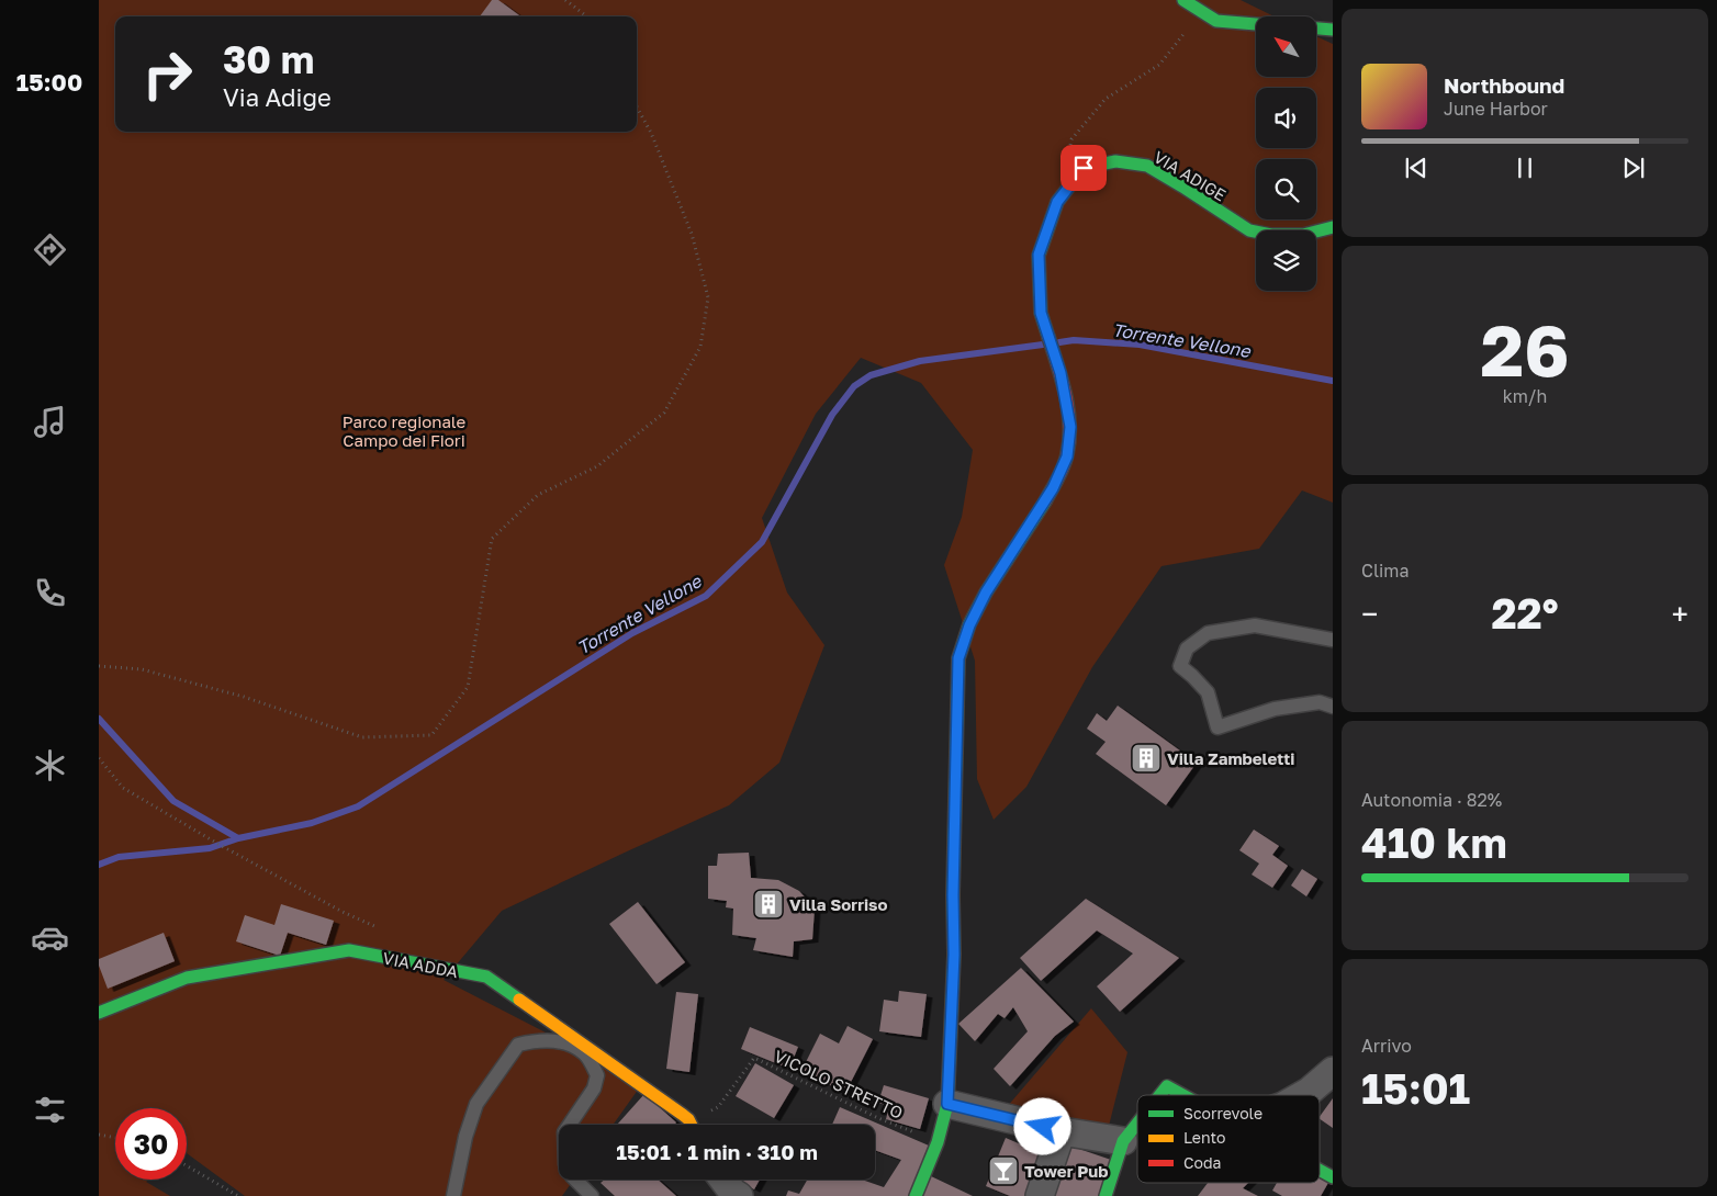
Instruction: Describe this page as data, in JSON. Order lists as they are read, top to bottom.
{
  "streets": {
    "street": ["VIA ADIGE", "VIA ADDA"],
    "path": ["VICOLO STRETTO"]
  },
  "crossings": [
    ["VIA ADIGE", "VICOLO STRETTO"],
    ["VIA ADDA", "VICOLO STRETTO"]
  ],
  "water": ["Torrente Vellone"],
  "parks": ["Parco regionale Campo dei Fiori"],
  "places": {
    "building": ["Villa Zambeletti", "Villa Sorriso"],
    "bar": ["Tower Pub"]
  },
  "legend": ["Scorrevole", "Lento", "Coda"],
  "north": "top left",
  "page": {
    "tabs": "15:00",
    "turn": ["30 m", "Via Adige"],
    "song": ["Northbound", "June Harbor"],
    "tile": [
      ["26", "km/h"],
      "Clima",
      ["Autonomia · 82%", "410 km"],
      ["Arrivo", "15:01"]
    ],
    "heat": ["−", "22°", "+"],
    "limit": "30",
    "trip": "15:01 · 1 min · 310 m"
  }
}
